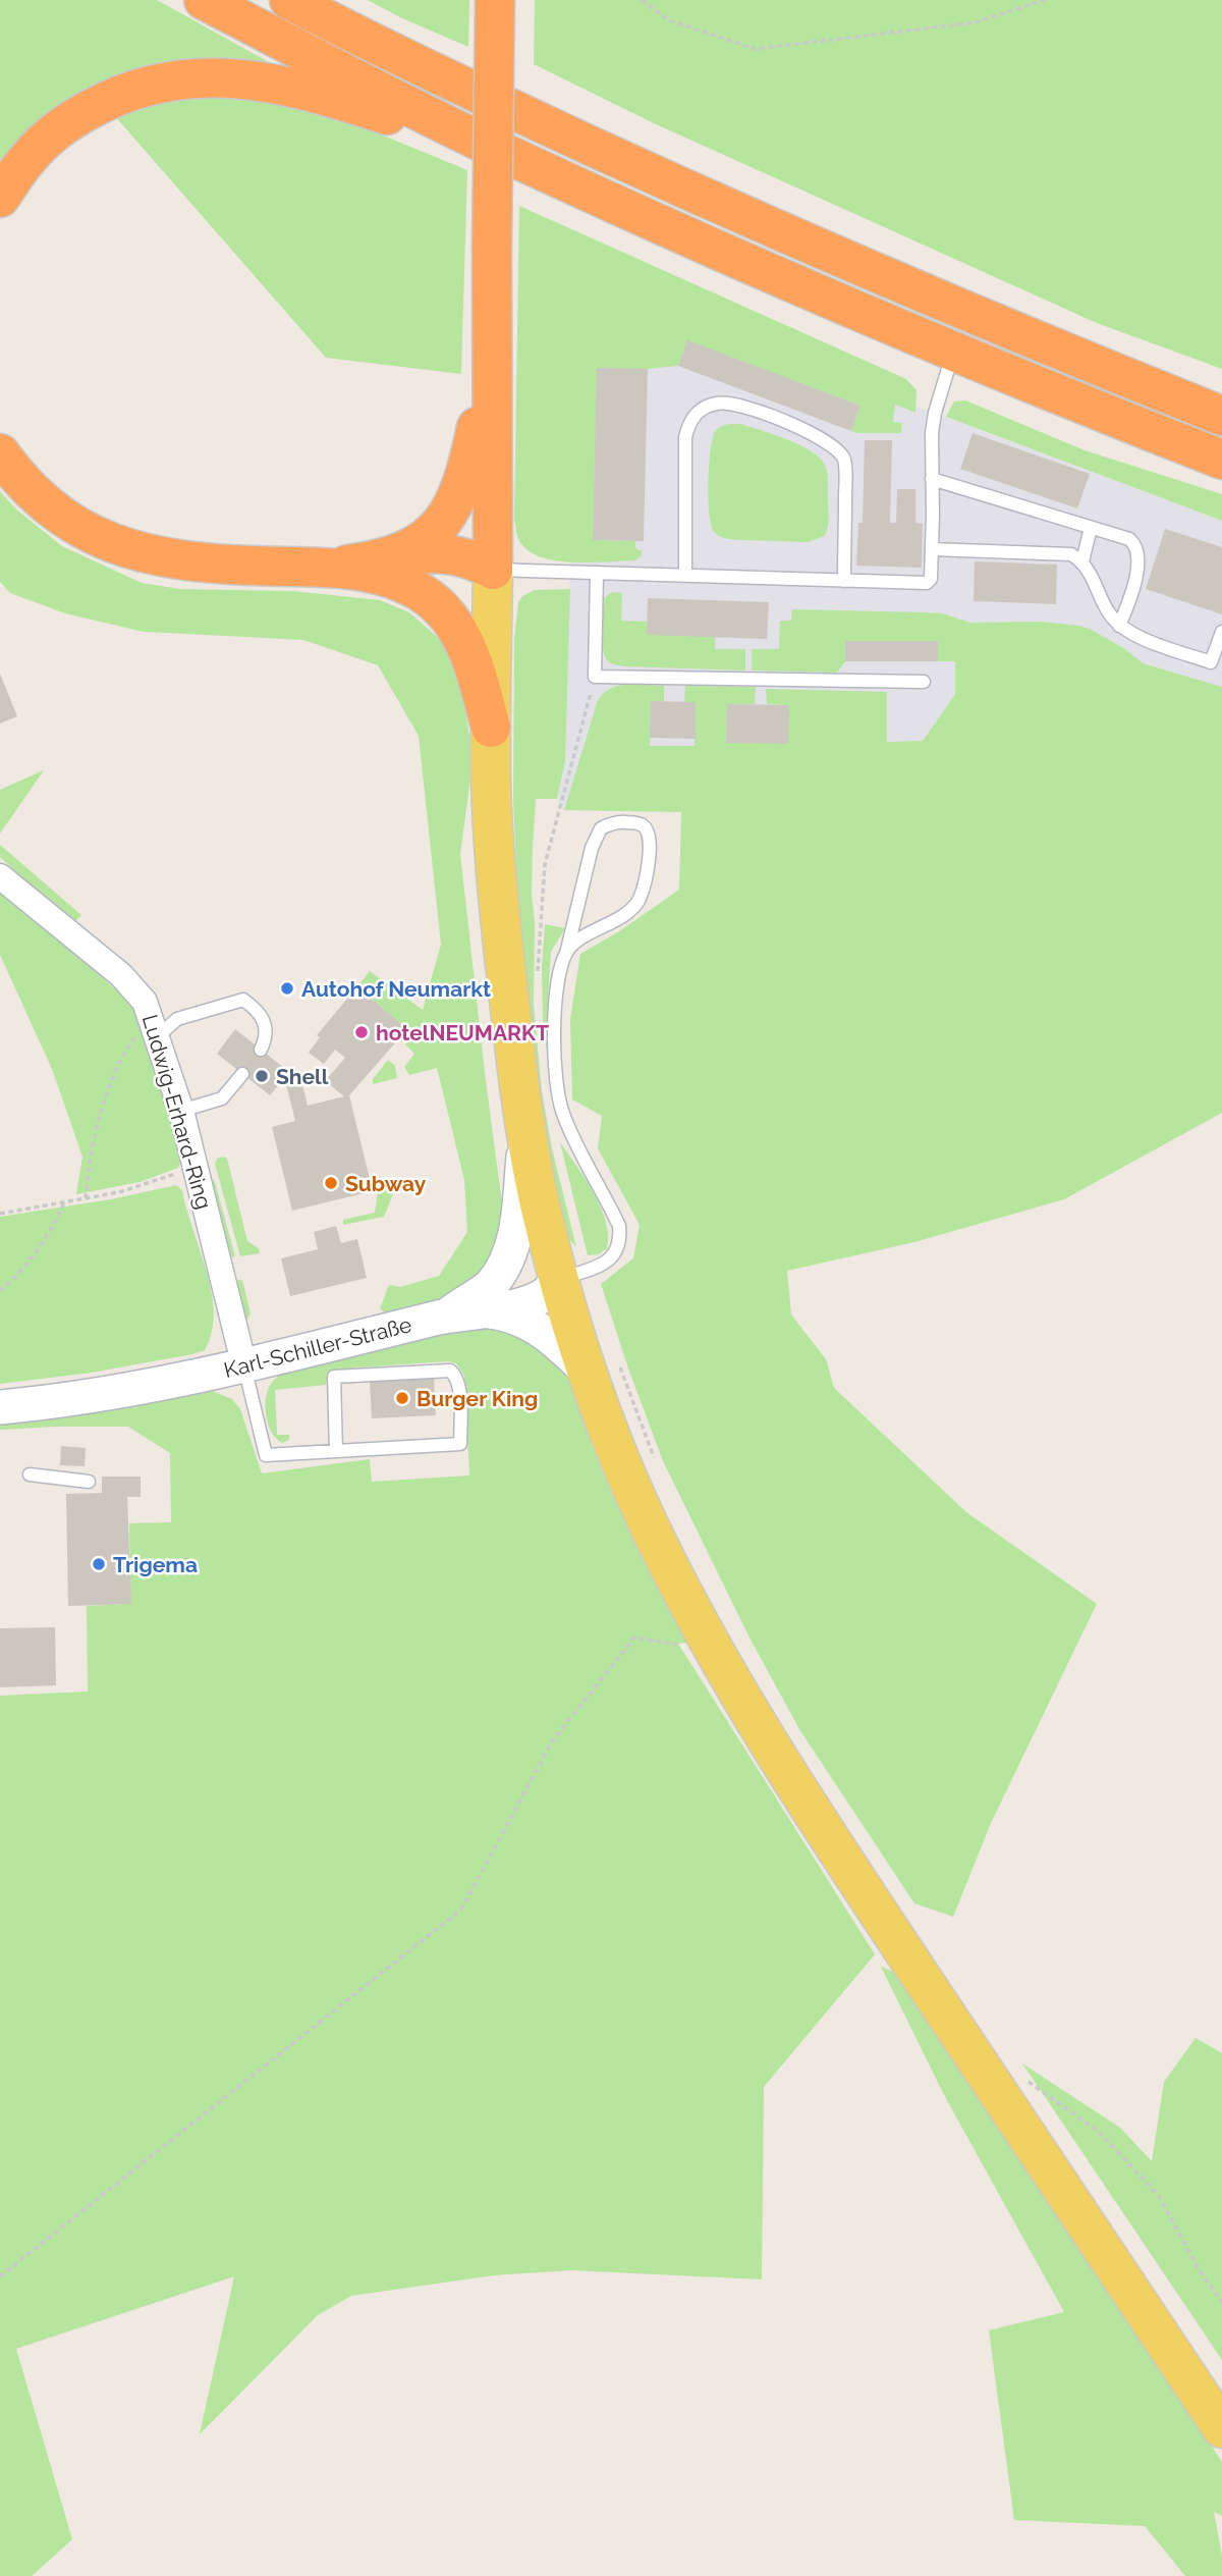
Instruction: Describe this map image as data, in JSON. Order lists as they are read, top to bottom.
{
  "streets": {
    "street": ["Ludwig-Erhard-Ring", "Karl-Schiller-Straße"]
  },
  "crossings": [
    ["Ludwig-Erhard-Ring", "Karl-Schiller-Straße"]
  ],
  "places": [
    "Autohof Neumarkt",
    "hotelNEUMARKT",
    "Shell",
    "Subway",
    "Burger King",
    "Trigema"
  ]
}
